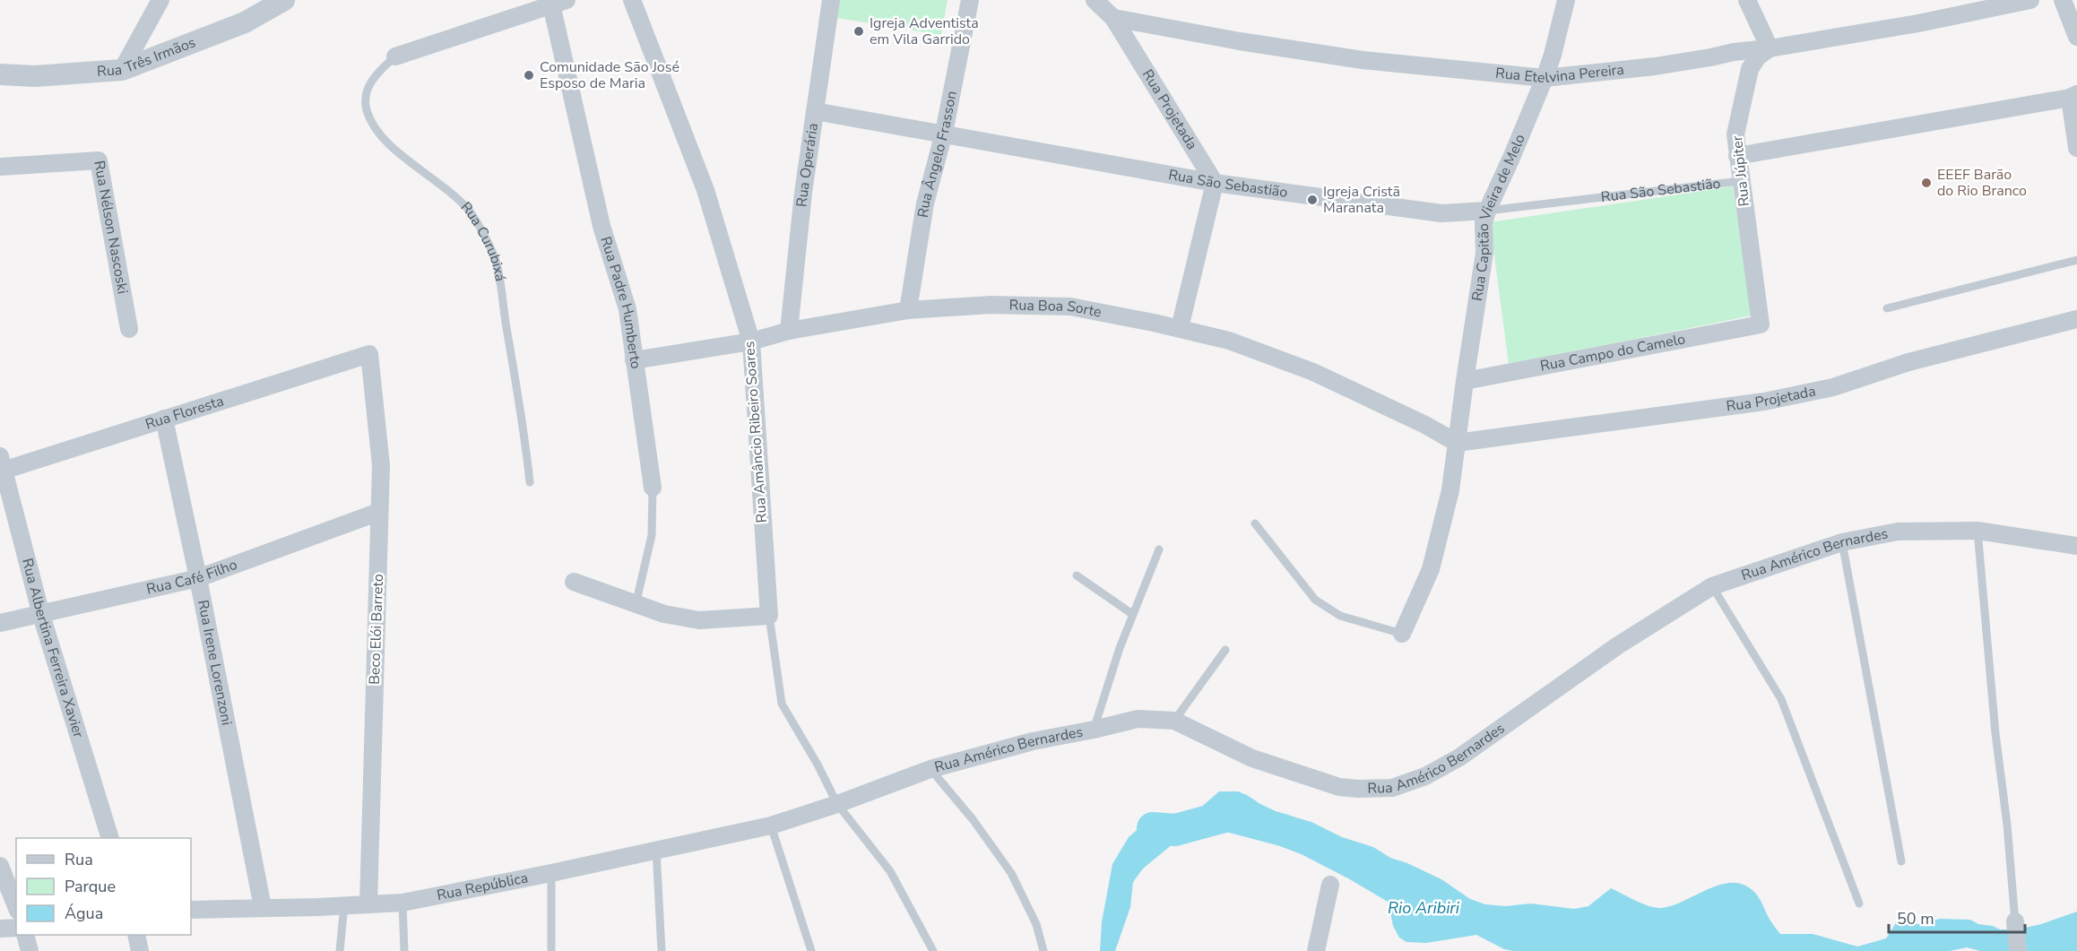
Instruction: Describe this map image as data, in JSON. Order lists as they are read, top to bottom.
{
  "streets": {
    "street": [
      "Rua Três Irmãos",
      "Rua Etelvina Pereira",
      "Rua Projetada",
      "Rua Ângelo Frasson",
      "Rua Operária",
      "Rua Júpiter",
      "Rua São Sebastião",
      "Rua Capitão Vieira de Melo",
      "Rua Nélson Nascoski",
      "Rua Padre Humberto",
      "Rua Boa Sorte",
      "Rua Campo do Camelo",
      "Rua Floresta",
      "Rua Amâncio Ribeiro Soares",
      "Rua Américo Bernardes",
      "Rua Café Filho",
      "Beco Elói Barreto",
      "Rua Albertina Ferreira Xavier",
      "Rua Irene Lorenzoni",
      "Rua República"
    ],
    "lane": ["Rua Curubixá"]
  },
  "crossings": [
    ["Rua Etelvina Pereira", "Rua Projetada"],
    ["Rua Etelvina Pereira", "Rua Júpiter"],
    ["Rua Etelvina Pereira", "Rua Capitão Vieira de Melo"],
    ["Rua Projetada", "Rua São Sebastião"],
    ["Rua Projetada", "Rua Capitão Vieira de Melo"],
    ["Rua Projetada", "Rua Boa Sorte"],
    ["Rua Ângelo Frasson", "Rua São Sebastião"],
    ["Rua Ângelo Frasson", "Rua Boa Sorte"],
    ["Rua Operária", "Rua São Sebastião"],
    ["Rua Operária", "Rua Boa Sorte"],
    ["Rua Júpiter", "Rua São Sebastião"],
    ["Rua Júpiter", "Rua Campo do Camelo"],
    ["Rua São Sebastião", "Rua Capitão Vieira de Melo"],
    ["Rua Capitão Vieira de Melo", "Rua Boa Sorte"],
    ["Rua Capitão Vieira de Melo", "Rua Campo do Camelo"],
    ["Rua Padre Humberto", "Rua Boa Sorte"],
    ["Rua Boa Sorte", "Rua Amâncio Ribeiro Soares"],
    ["Rua Floresta", "Beco Elói Barreto"],
    ["Rua Floresta", "Rua Albertina Ferreira Xavier"],
    ["Rua Floresta", "Rua Irene Lorenzoni"],
    ["Rua Amâncio Ribeiro Soares", "Rua Américo Bernardes"],
    ["Rua Américo Bernardes", "Rua República"],
    ["Rua Café Filho", "Beco Elói Barreto"],
    ["Rua Café Filho", "Rua Albertina Ferreira Xavier"],
    ["Rua Café Filho", "Rua Irene Lorenzoni"],
    ["Beco Elói Barreto", "Rua República"],
    ["Rua Irene Lorenzoni", "Rua República"]
  ],
  "water": ["Rio Aribiri"],
  "places": [
    "Igreja Adventista em Vila Garrido",
    "Comunidade São José Esposo de Maria",
    "EEEF Barão do Rio Branco",
    "Igreja Cristã Maranata"
  ],
  "legend": ["Rua", "Parque", "Água"],
  "scale_bar": "50 m"
}
